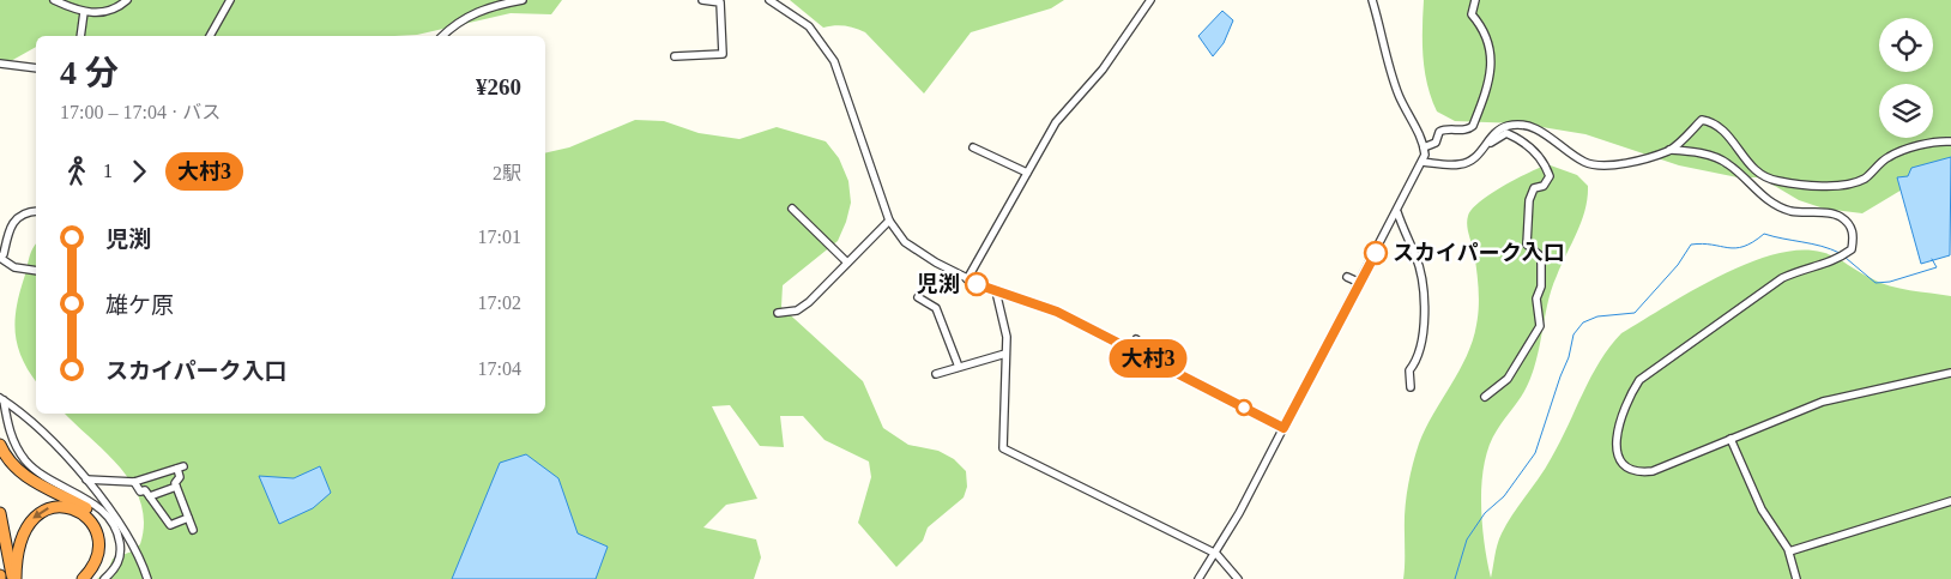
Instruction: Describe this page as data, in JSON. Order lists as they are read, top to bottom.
{
  "places": ["スカイパーク入口", "児渕"],
  "lines": ["bus line 大村3"],
  "page": {
    "on_map": "大村3",
    "heading": ["4 分", "17:00 – 17:04 · バス", "¥260"],
    "legs": ["1", "大村3", "2駅"],
    "list": [
      {
        "name": "児渕",
        "value": "17:01"
      },
      {
        "name": "雄ケ原",
        "value": "17:02"
      },
      {
        "name": "スカイパーク入口",
        "value": "17:04"
      }
    ]
  }
}
